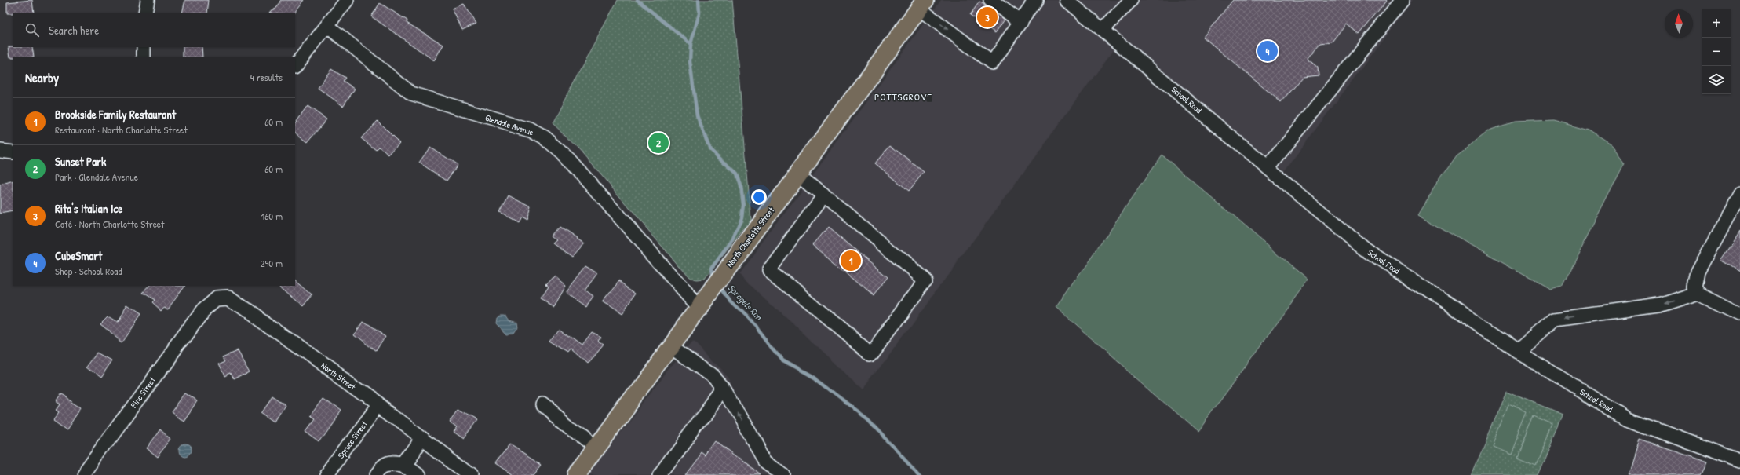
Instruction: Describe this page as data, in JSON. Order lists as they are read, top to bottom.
{
  "streets": {
    "main road": ["North Charlotte Street"],
    "street": [
      "School Road",
      "Glendale Avenue",
      "North Street",
      "Pine Street",
      "Spruce Street"
    ]
  },
  "crossings": [
    ["Glendale Avenue", "North Charlotte Street"],
    ["North Street", "Pine Street"],
    ["North Street", "Spruce Street"]
  ],
  "districts": ["POTTSGROVE"],
  "water": ["Sprogels Run"],
  "north": "top",
  "page": {
    "pins": [
      "3",
      "4",
      "2",
      "1"
    ],
    "map_buttons": ["+", "−"],
    "search": "Search here",
    "heading": ["Nearby", "4 results"],
    "list": [
      {
        "mark": "1",
        "name": "Brookside Family Restaurant",
        "note": "Restaurant · North Charlotte Street",
        "value": "60 m"
      },
      {
        "mark": "2",
        "name": "Sunset Park",
        "note": "Park · Glendale Avenue",
        "value": "60 m"
      },
      {
        "mark": "3",
        "name": "Rita's Italian Ice",
        "note": "Café · North Charlotte Street",
        "value": "160 m"
      },
      {
        "mark": "4",
        "name": "CubeSmart",
        "note": "Shop · School Road",
        "value": "290 m"
      }
    ]
  }
}
